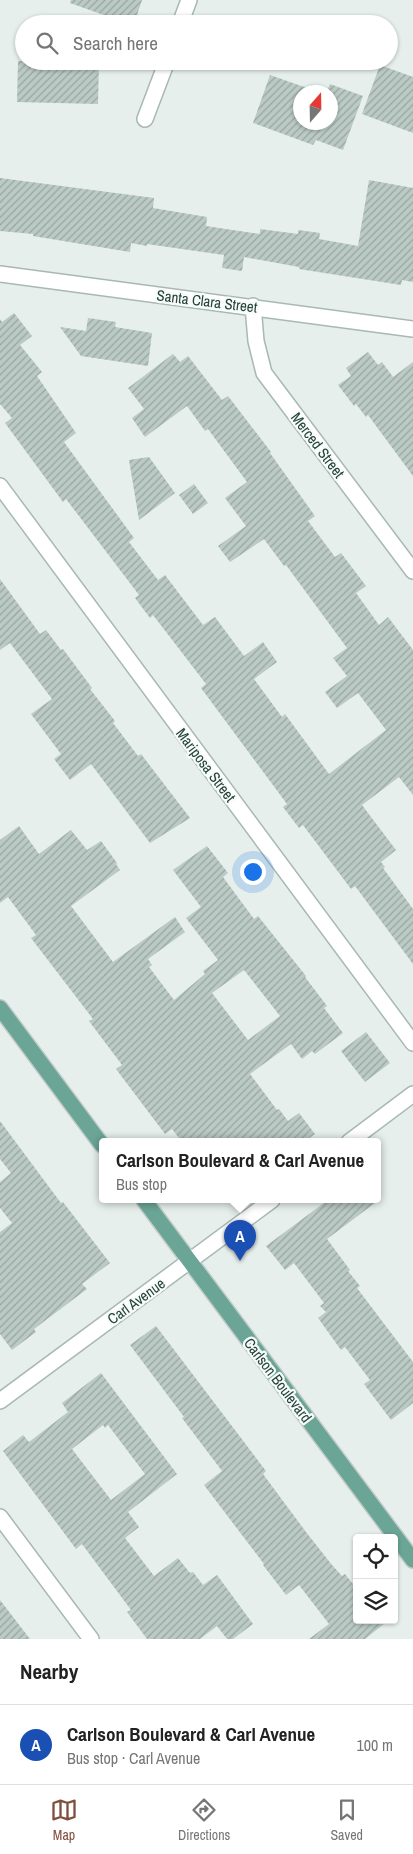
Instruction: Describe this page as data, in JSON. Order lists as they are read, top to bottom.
{
  "streets": {
    "main road": ["Carlson Boulevard"],
    "street": [
      "Santa Clara Street",
      "Merced Street",
      "Mariposa Street",
      "Carl Avenue"
    ]
  },
  "crossings": [
    ["Santa Clara Street", "Merced Street"],
    ["Carl Avenue", "Carlson Boulevard"]
  ],
  "north": "top",
  "page": {
    "search": "Search here",
    "popup": ["Carlson Boulevard & Carl Avenue", "Bus stop"],
    "pins": "A",
    "heading": "Nearby",
    "list": [
      {
        "mark": "A",
        "name": "Carlson Boulevard & Carl Avenue",
        "note": "Bus stop · Carl Avenue",
        "value": "100 m"
      }
    ],
    "nav": ["Map", "Directions", "Saved"]
  }
}
